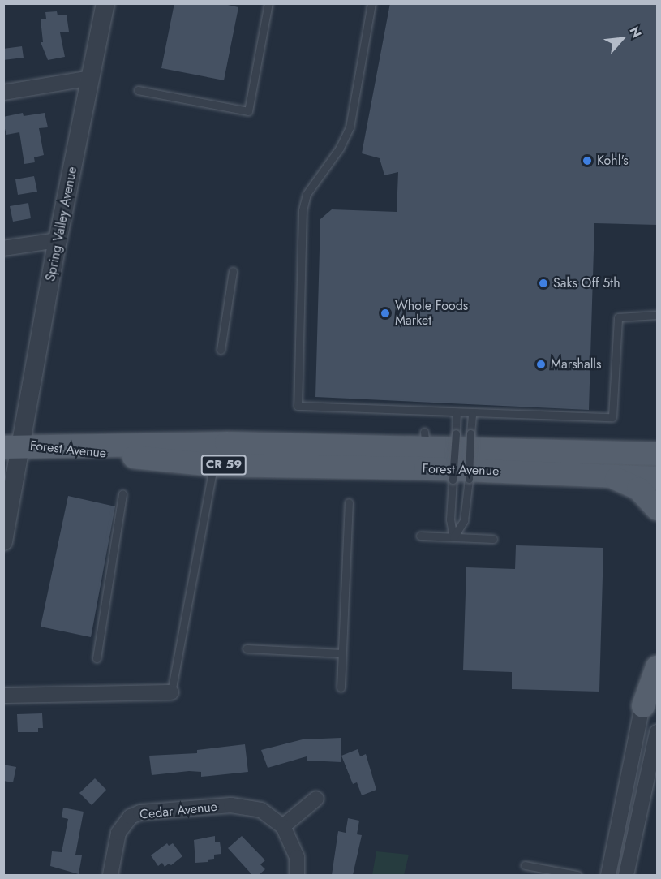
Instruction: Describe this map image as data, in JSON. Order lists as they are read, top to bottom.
{
  "streets": {
    "main road": ["Forest Avenue", "CR 59"],
    "street": ["Spring Valley Avenue", "Cedar Avenue"]
  },
  "crossings": [
    ["Spring Valley Avenue", "Forest Avenue"]
  ],
  "places": [
    "Kohl's",
    "Saks Off 5th",
    "Whole Foods Market",
    "Marshalls"
  ],
  "north": "top right"
}
